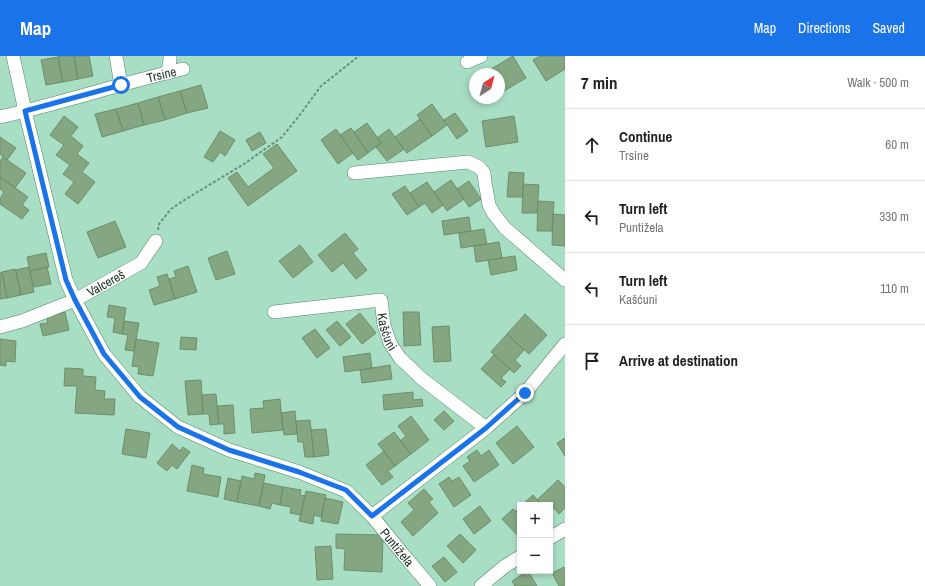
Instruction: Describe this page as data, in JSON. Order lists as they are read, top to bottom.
{
  "streets": {
    "street": [
      "Trsine",
      "Valcereš",
      "Kašćuni",
      "Puntižela"
    ]
  },
  "crossings": [
    ["Trsine", "Puntižela"],
    ["Valcereš", "Puntižela"]
  ],
  "north": "top right",
  "page": {
    "header": "Map",
    "nav": ["Map", "Directions", "Saved"],
    "heading": ["7 min", "Walk · 500 m"],
    "list": [
      ["Continue", "Trsine", "60 m"],
      ["Turn left", "Puntižela", "330 m"],
      ["Turn left", "Kašćuni", "110 m"],
      "Arrive at destination"
    ],
    "map_buttons": ["+", "−"]
  }
}
